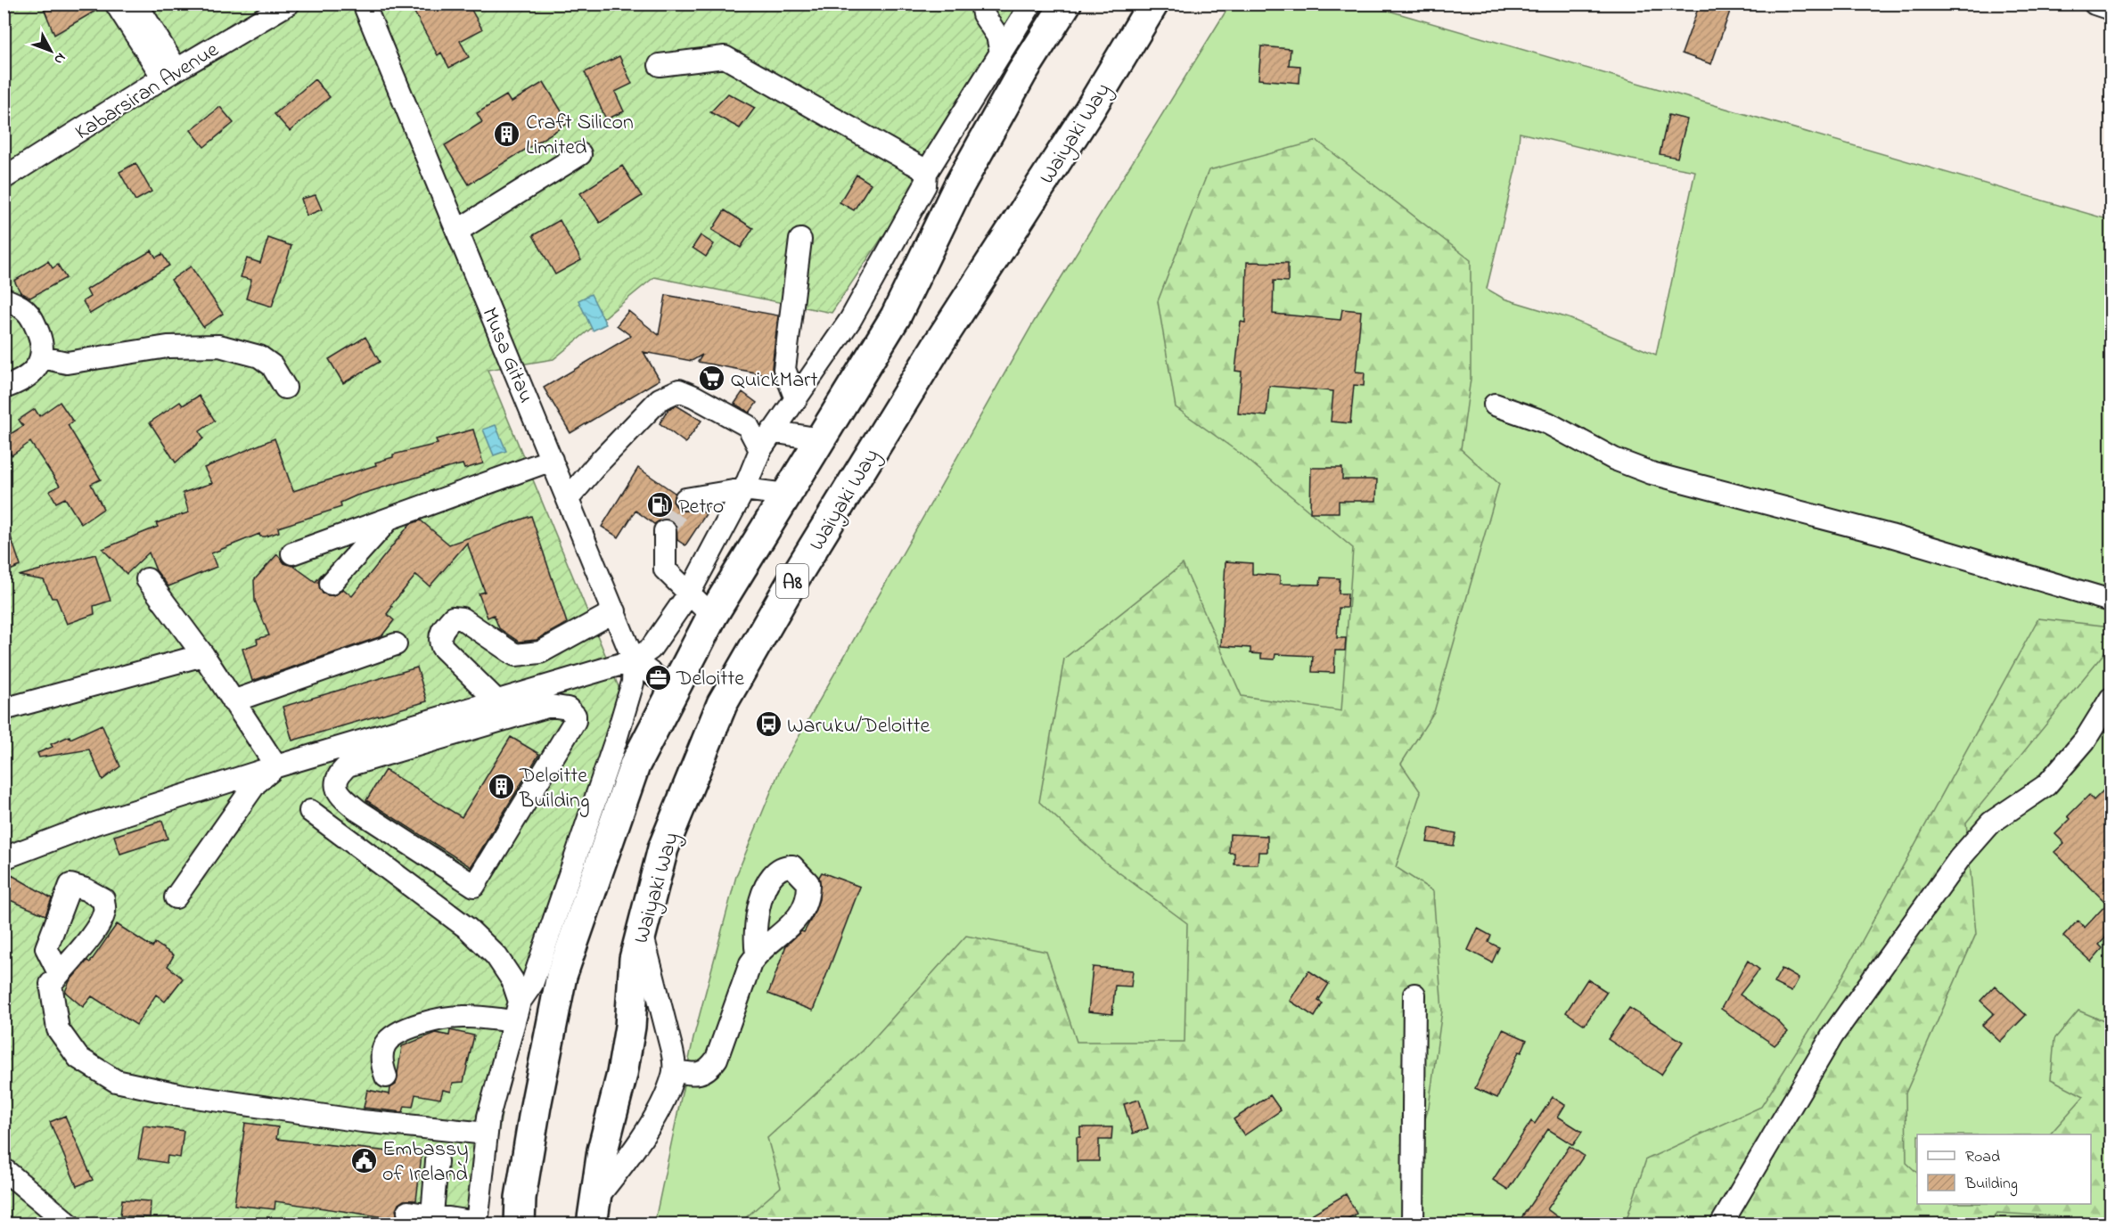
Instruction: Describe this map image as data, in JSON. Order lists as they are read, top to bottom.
{
  "streets": {
    "highway": ["Waiyaki Way", "A8"],
    "street": ["Kabarsiran Avenue", "Musa Gitau"]
  },
  "places": {
    "building": ["Craft Silicon Limited", "Deloitte Building"],
    "supermarket": ["QuickMart"],
    "fuel station": ["Petro"],
    "office": ["Deloitte"],
    "bus stop": ["Waruku/Deloitte"],
    "public building": ["Embassy of Ireland"]
  },
  "legend": ["Road", "Building"],
  "north": "bottom right"
}
